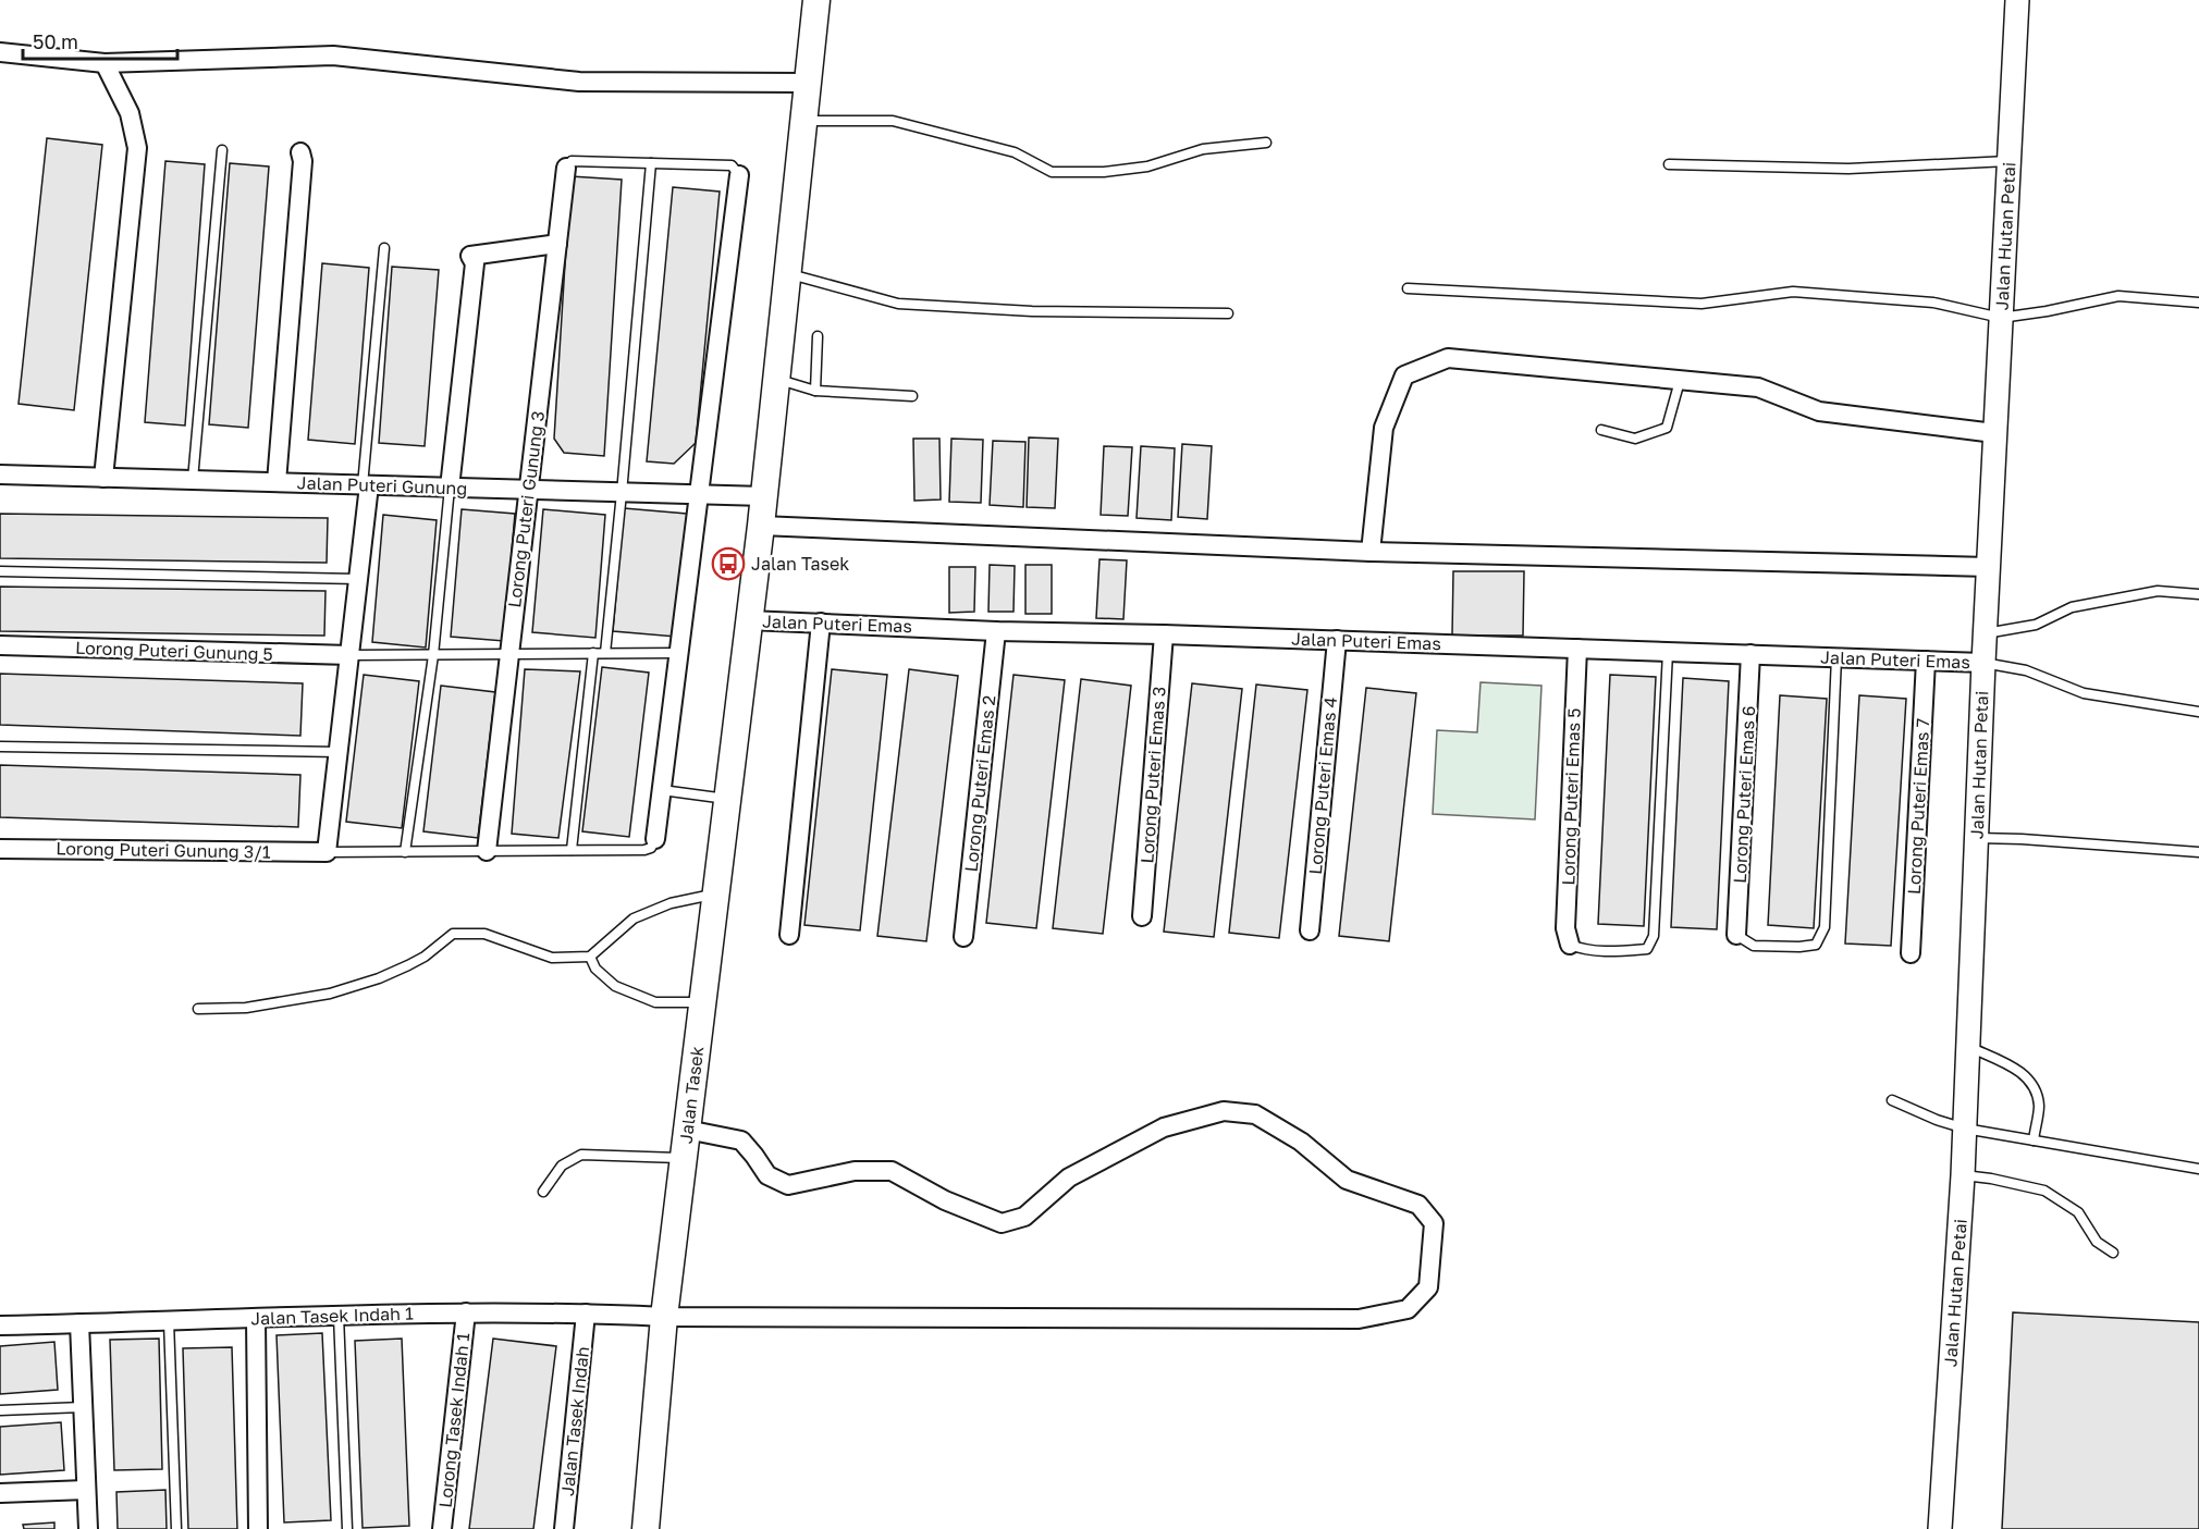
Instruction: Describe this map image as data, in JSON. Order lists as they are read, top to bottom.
{
  "streets": {
    "main road": ["Jalan Tasek"],
    "street": [
      "Jalan Hutan Petai",
      "Jalan Puteri Gunung",
      "Lorong Puteri Gunung 3",
      "Jalan Puteri Emas",
      "Lorong Puteri Gunung 5",
      "Lorong Puteri Emas 3",
      "Lorong Puteri Emas 2",
      "Lorong Puteri Emas 4",
      "Lorong Puteri Emas 6",
      "Lorong Puteri Emas 5",
      "Lorong Puteri Emas 7",
      "Lorong Puteri Gunung 3/1",
      "Jalan Tasek Indah 1",
      "Lorong Tasek Indah 1",
      "Jalan Tasek Indah"
    ]
  },
  "crossings": [
    ["Jalan Hutan Petai", "Jalan Puteri Emas"],
    ["Jalan Puteri Gunung", "Lorong Puteri Gunung 3"],
    ["Jalan Puteri Gunung", "Jalan Tasek"],
    ["Jalan Puteri Emas", "Lorong Puteri Emas 3"],
    ["Jalan Puteri Emas", "Lorong Puteri Emas 2"],
    ["Jalan Puteri Emas", "Lorong Puteri Emas 4"],
    ["Jalan Puteri Emas", "Lorong Puteri Emas 6"],
    ["Jalan Puteri Emas", "Lorong Puteri Emas 5"],
    ["Jalan Puteri Emas", "Lorong Puteri Emas 7"],
    ["Jalan Puteri Emas", "Jalan Tasek"],
    ["Jalan Tasek", "Jalan Tasek Indah 1"],
    ["Jalan Tasek Indah 1", "Lorong Tasek Indah 1"],
    ["Jalan Tasek Indah 1", "Jalan Tasek Indah"]
  ],
  "places": {
    "bus stop": ["Jalan Tasek"]
  },
  "scale_bar": "50 m"
}
